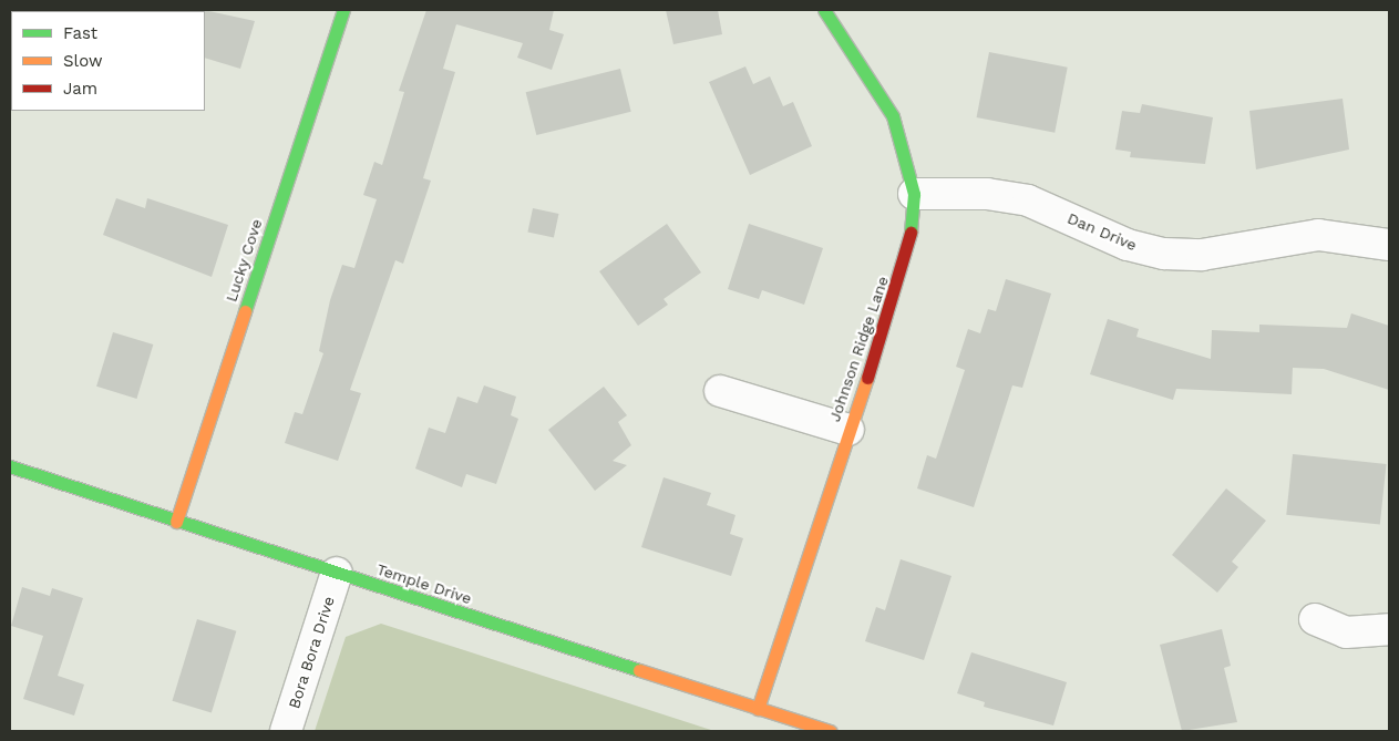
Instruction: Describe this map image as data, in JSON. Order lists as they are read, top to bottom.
{
  "streets": {
    "street": [
      "Dan Drive",
      "Lucky Cove",
      "Johnson Ridge Lane",
      "Temple Drive",
      "Bora Bora Drive"
    ]
  },
  "crossings": [
    ["Dan Drive", "Johnson Ridge Lane"],
    ["Lucky Cove", "Temple Drive"],
    ["Johnson Ridge Lane", "Temple Drive"],
    ["Temple Drive", "Bora Bora Drive"]
  ],
  "legend": ["Fast", "Slow", "Jam"]
}
